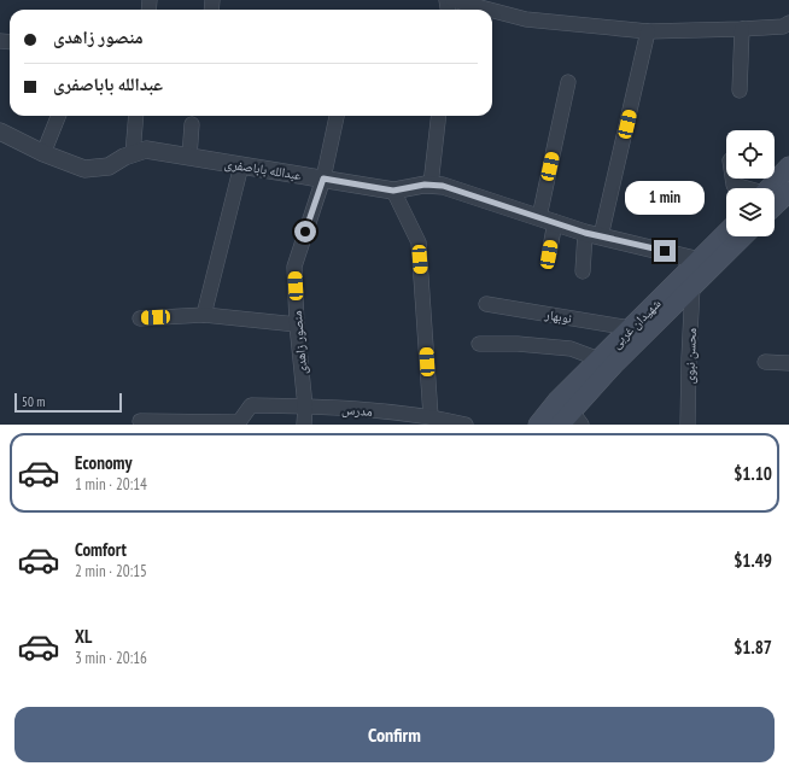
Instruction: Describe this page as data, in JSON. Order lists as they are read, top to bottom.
{
  "streets": {
    "main road": ["شهیدان غربی"],
    "street": [
      "عبدالله باباصفری",
      "نوبهار",
      "منصور زاهدی",
      "محسن نبوی",
      "مدرس"
    ]
  },
  "crossings": [
    ["عبدالله باباصفری", "شهیدان غربی"],
    ["عبدالله باباصفری", "منصور زاهدی"],
    ["نوبهار", "شهیدان غربی"],
    ["شهیدان غربی", "محسن نبوی"],
    ["منصور زاهدی", "مدرس"]
  ],
  "scale_bar": "50 m",
  "page": {
    "banner": ["منصور زاهدی", "عبدالله باباصفری"],
    "bubble": "1 min",
    "scale": "50 m",
    "list": [
      {
        "name": "Economy",
        "note": "1 min · 20:14",
        "value": "$1.10"
      },
      {
        "name": "Comfort",
        "note": "2 min · 20:15",
        "value": "$1.49"
      },
      {
        "name": "XL",
        "note": "3 min · 20:16",
        "value": "$1.87"
      }
    ],
    "buttons": "Confirm"
  }
}
